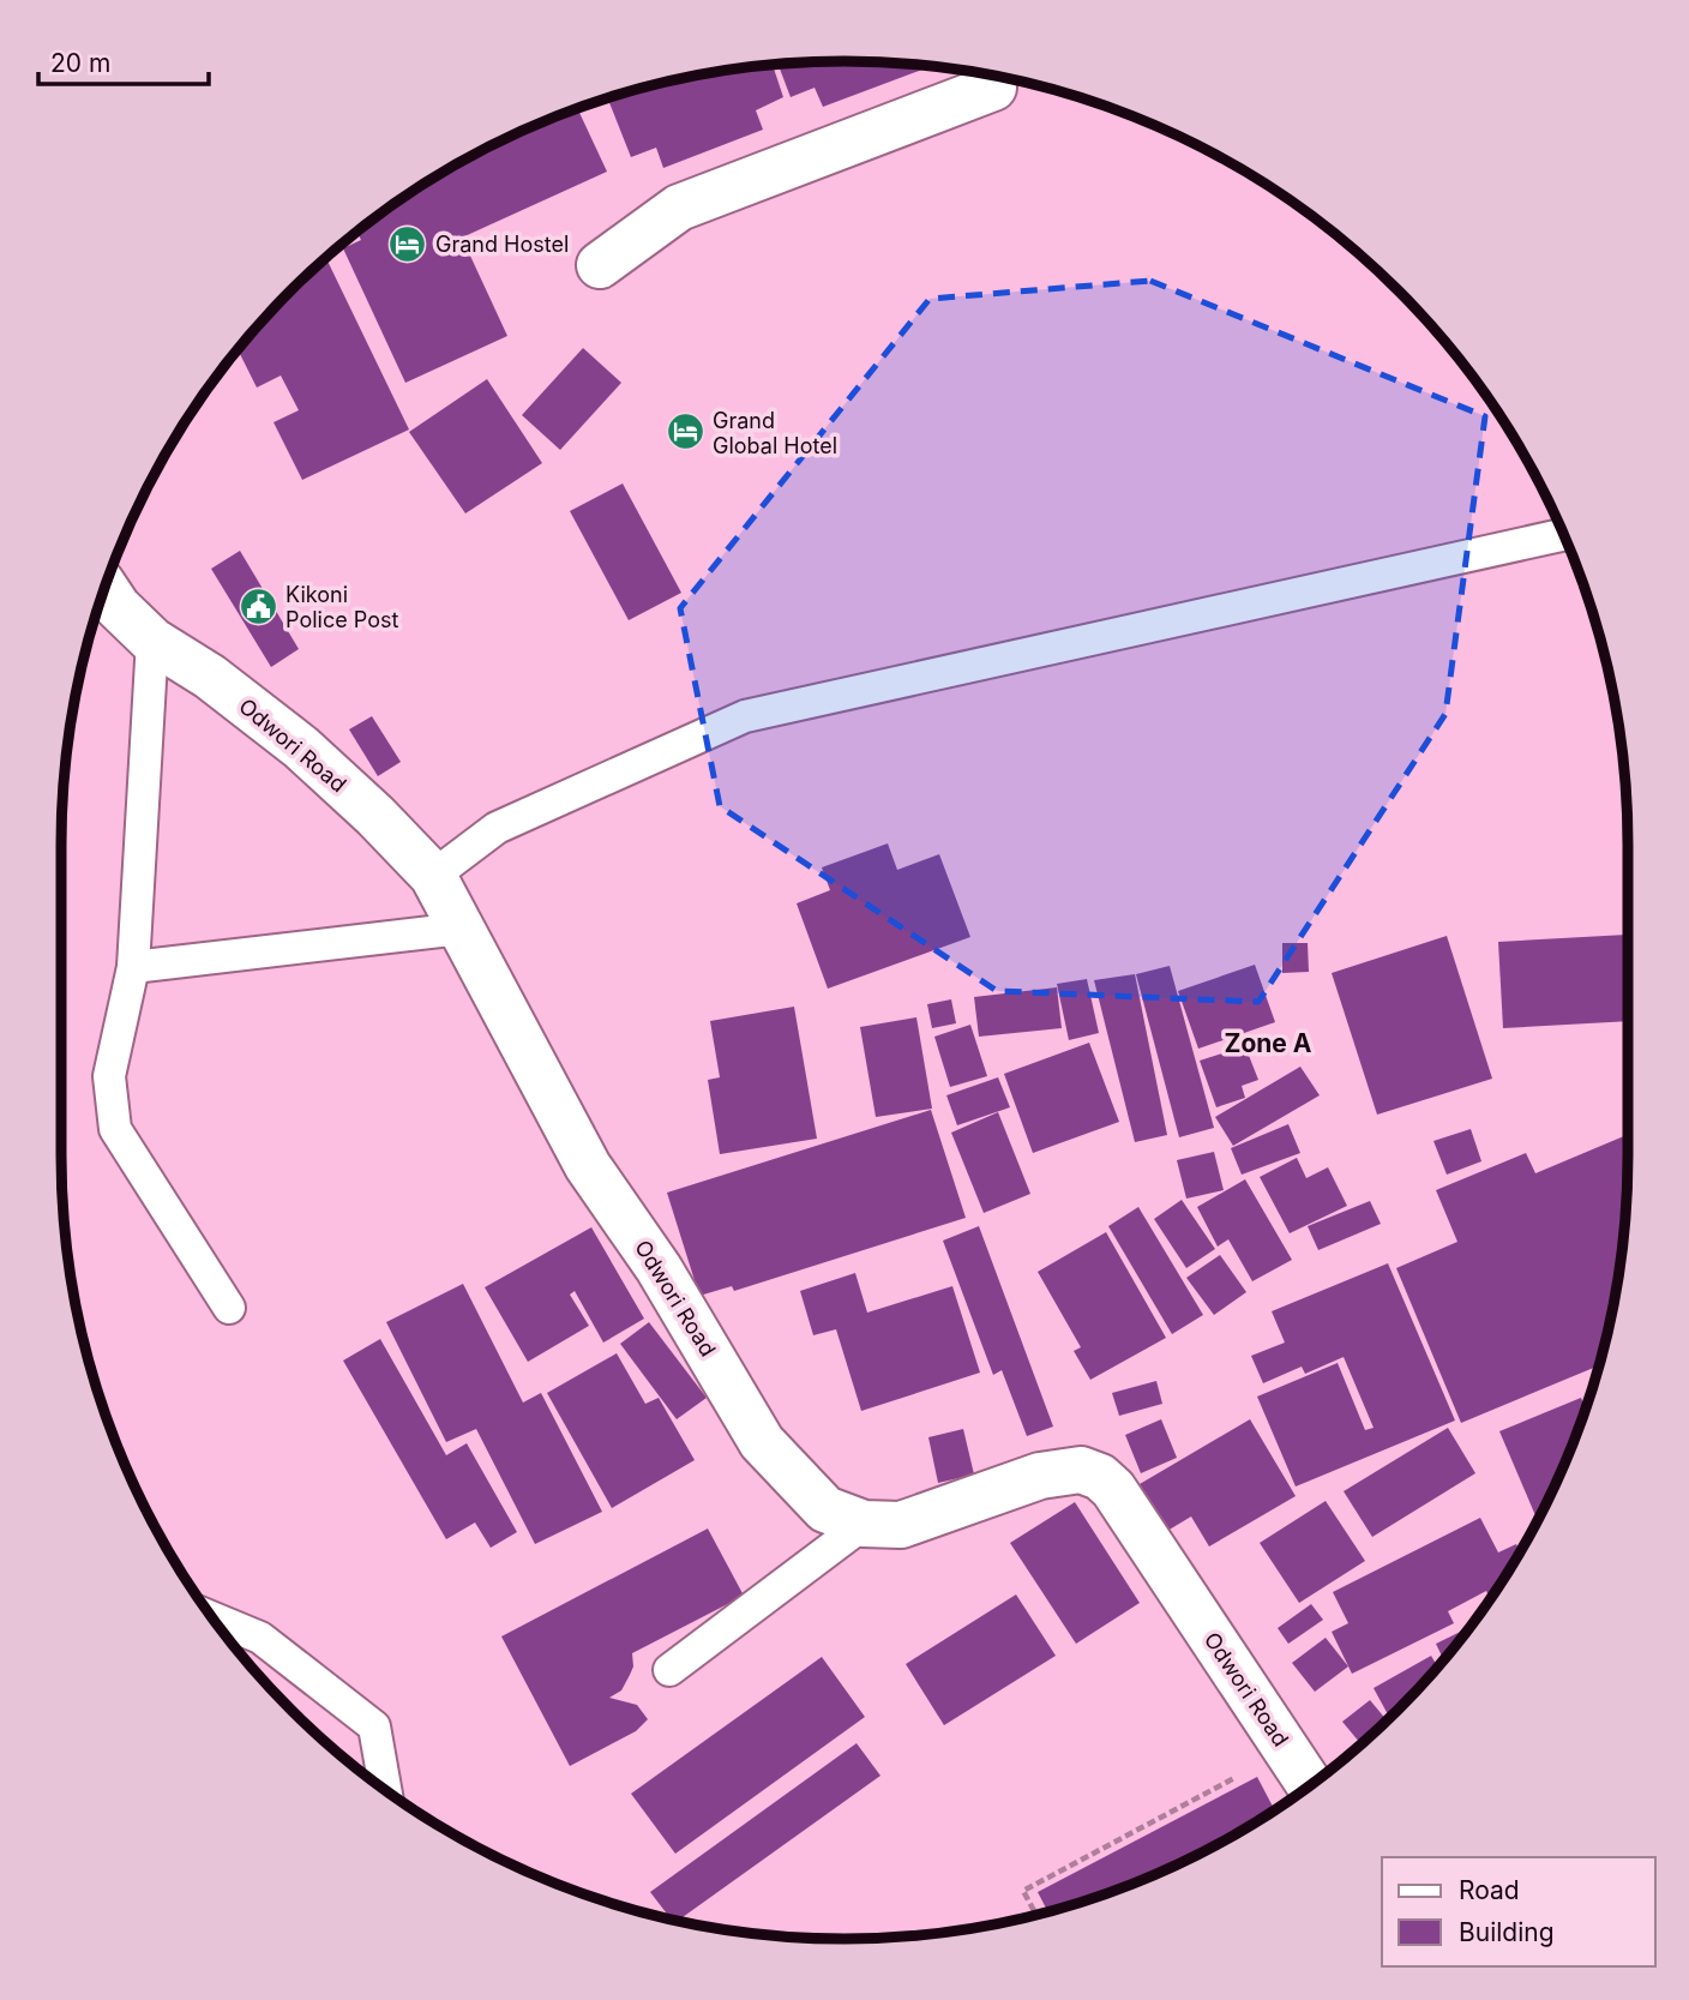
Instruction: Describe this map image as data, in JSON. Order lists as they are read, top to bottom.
{
  "streets": {
    "street": ["Odwori Road"]
  },
  "districts": ["Zone A"],
  "places": {
    "hotel": ["Grand Hostel", "Grand Global Hotel"],
    "public building": ["Kikoni Police Post"]
  },
  "legend": ["Road", "Building"],
  "scale_bar": "20 m"
}
